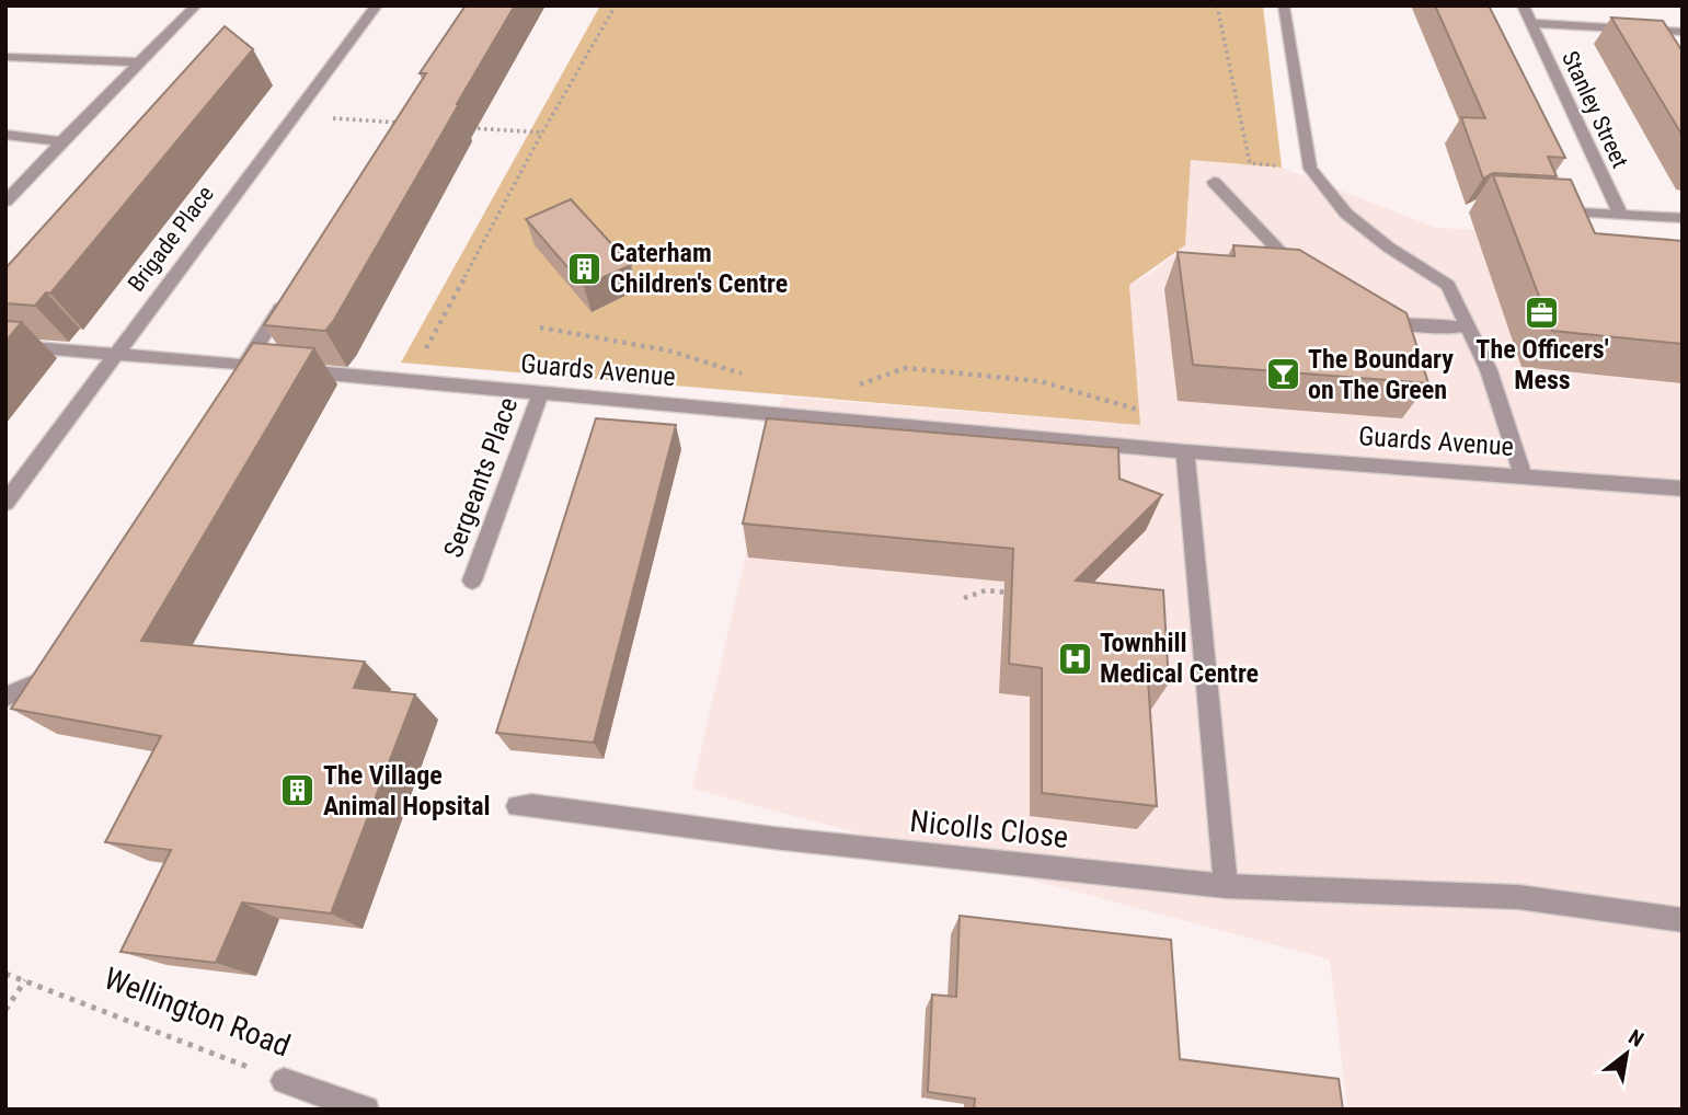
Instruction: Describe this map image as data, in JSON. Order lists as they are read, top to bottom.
{
  "streets": {
    "street": [
      "Stanley Street",
      "Brigade Place",
      "Guards Avenue",
      "Sergeants Place",
      "Nicolls Close",
      "Wellington Road"
    ]
  },
  "crossings": [
    ["Brigade Place", "Guards Avenue"],
    ["Guards Avenue", "Sergeants Place"]
  ],
  "places": {
    "building": ["Caterham Children's Centre", "The Village Animal Hopsital"],
    "office": ["The Officers' Mess"],
    "bar": ["The Boundary on The Green"],
    "hospital": ["Townhill Medical Centre"]
  },
  "north": "top right"
}
